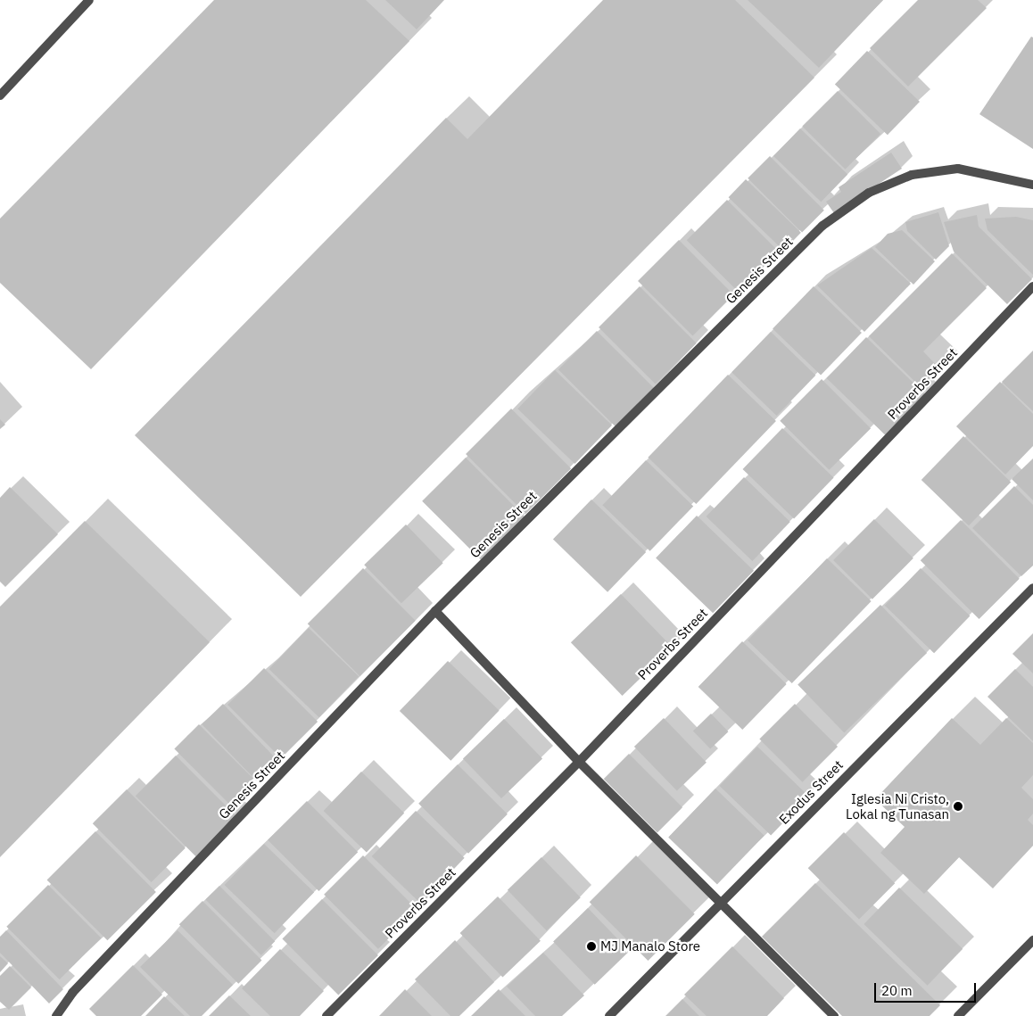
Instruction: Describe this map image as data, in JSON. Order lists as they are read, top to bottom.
{
  "streets": {
    "street": ["Genesis Street", "Proverbs Street", "Exodus Street"]
  },
  "places": ["Iglesia Ni Cristo, Lokal ng Tunasan", "MJ Manalo Store"],
  "scale_bar": "20 m"
}
